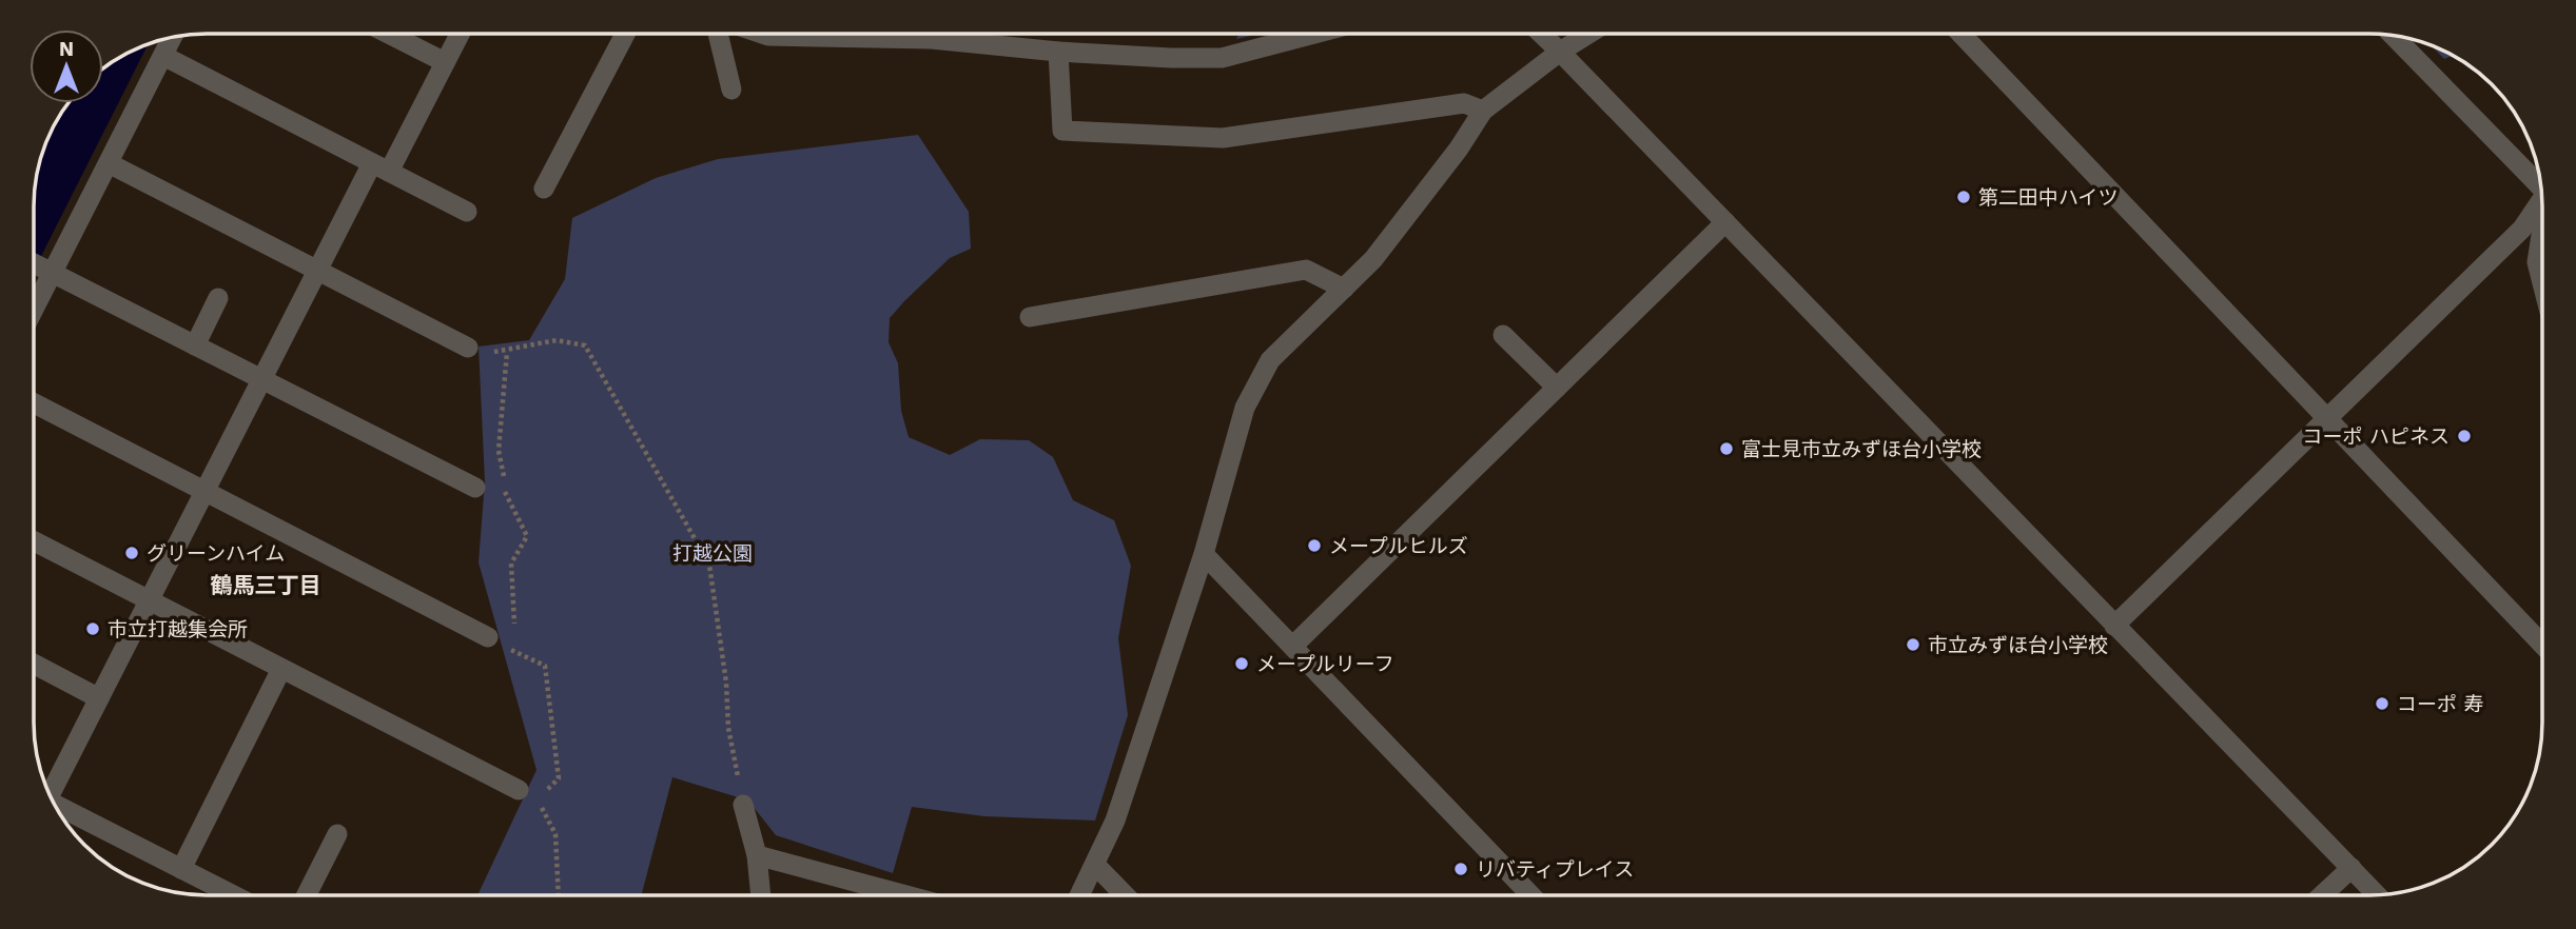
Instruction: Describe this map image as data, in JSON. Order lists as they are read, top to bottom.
{
  "districts": ["鶴馬三丁目"],
  "parks": ["打越公園"],
  "places": [
    "第二田中ハイツ",
    "コーポ ハピネス",
    "富士見市立みずほ台小学校",
    "メープルヒルズ",
    "グリーンハイム",
    "市立打越集会所",
    "市立みずほ台小学校",
    "メープルリーフ",
    "コーポ 寿",
    "リバティプレイス"
  ],
  "north": "top"
}
